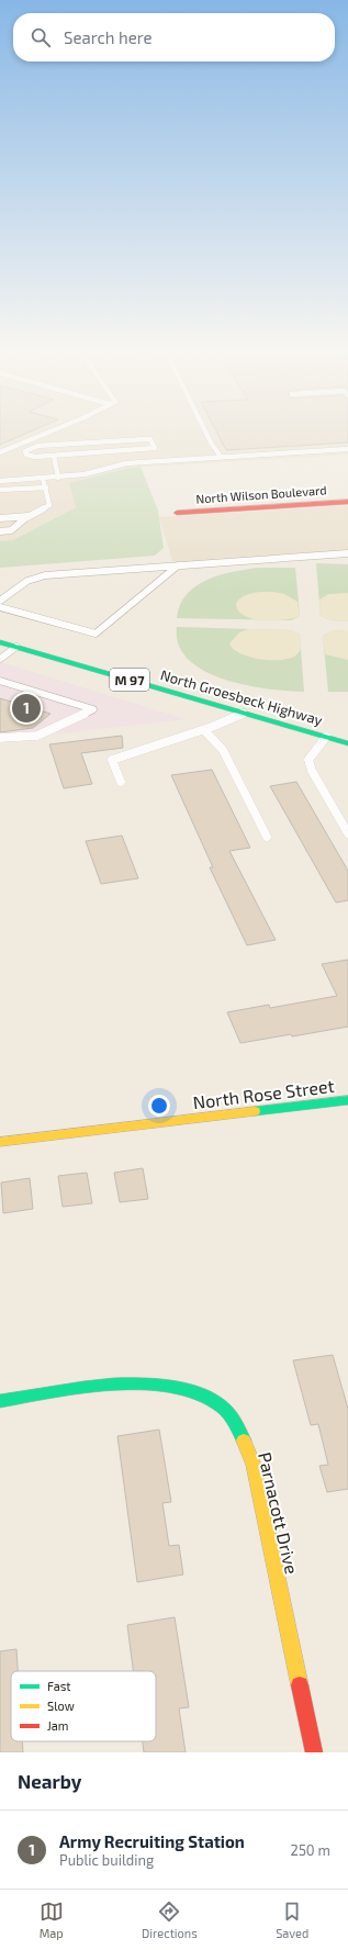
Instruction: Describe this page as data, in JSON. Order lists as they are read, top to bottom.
{
  "streets": {
    "street": [
      "North Wilson Boulevard",
      "M 97",
      "North Groesbeck Highway",
      "North Rose Street",
      "Parnacott Drive"
    ]
  },
  "legend": ["Fast", "Slow", "Jam"],
  "page": {
    "search": "Search here",
    "pins": "1",
    "heading": "Nearby",
    "list": [
      {
        "mark": "1",
        "name": "Army Recruiting Station",
        "note": "Public building",
        "value": "250 m"
      }
    ],
    "nav": ["Map", "Directions", "Saved"]
  }
}
